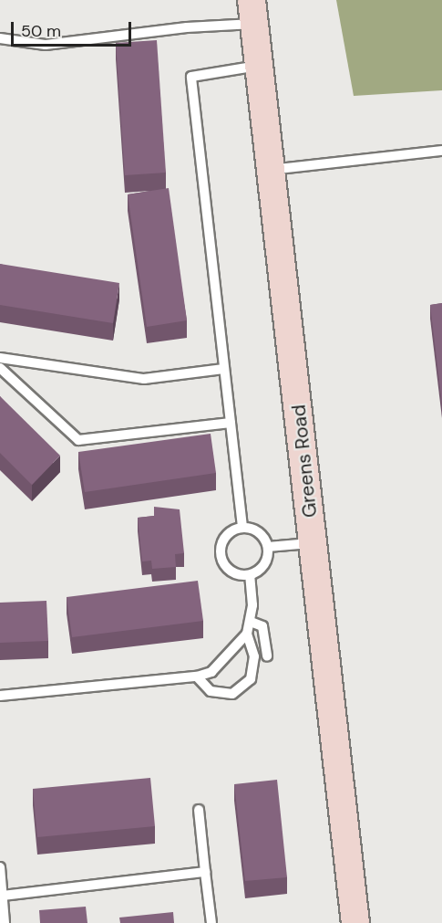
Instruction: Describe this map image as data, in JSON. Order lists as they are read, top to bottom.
{
  "streets": {
    "main road": ["Greens Road"]
  },
  "scale_bar": "50 m"
}
